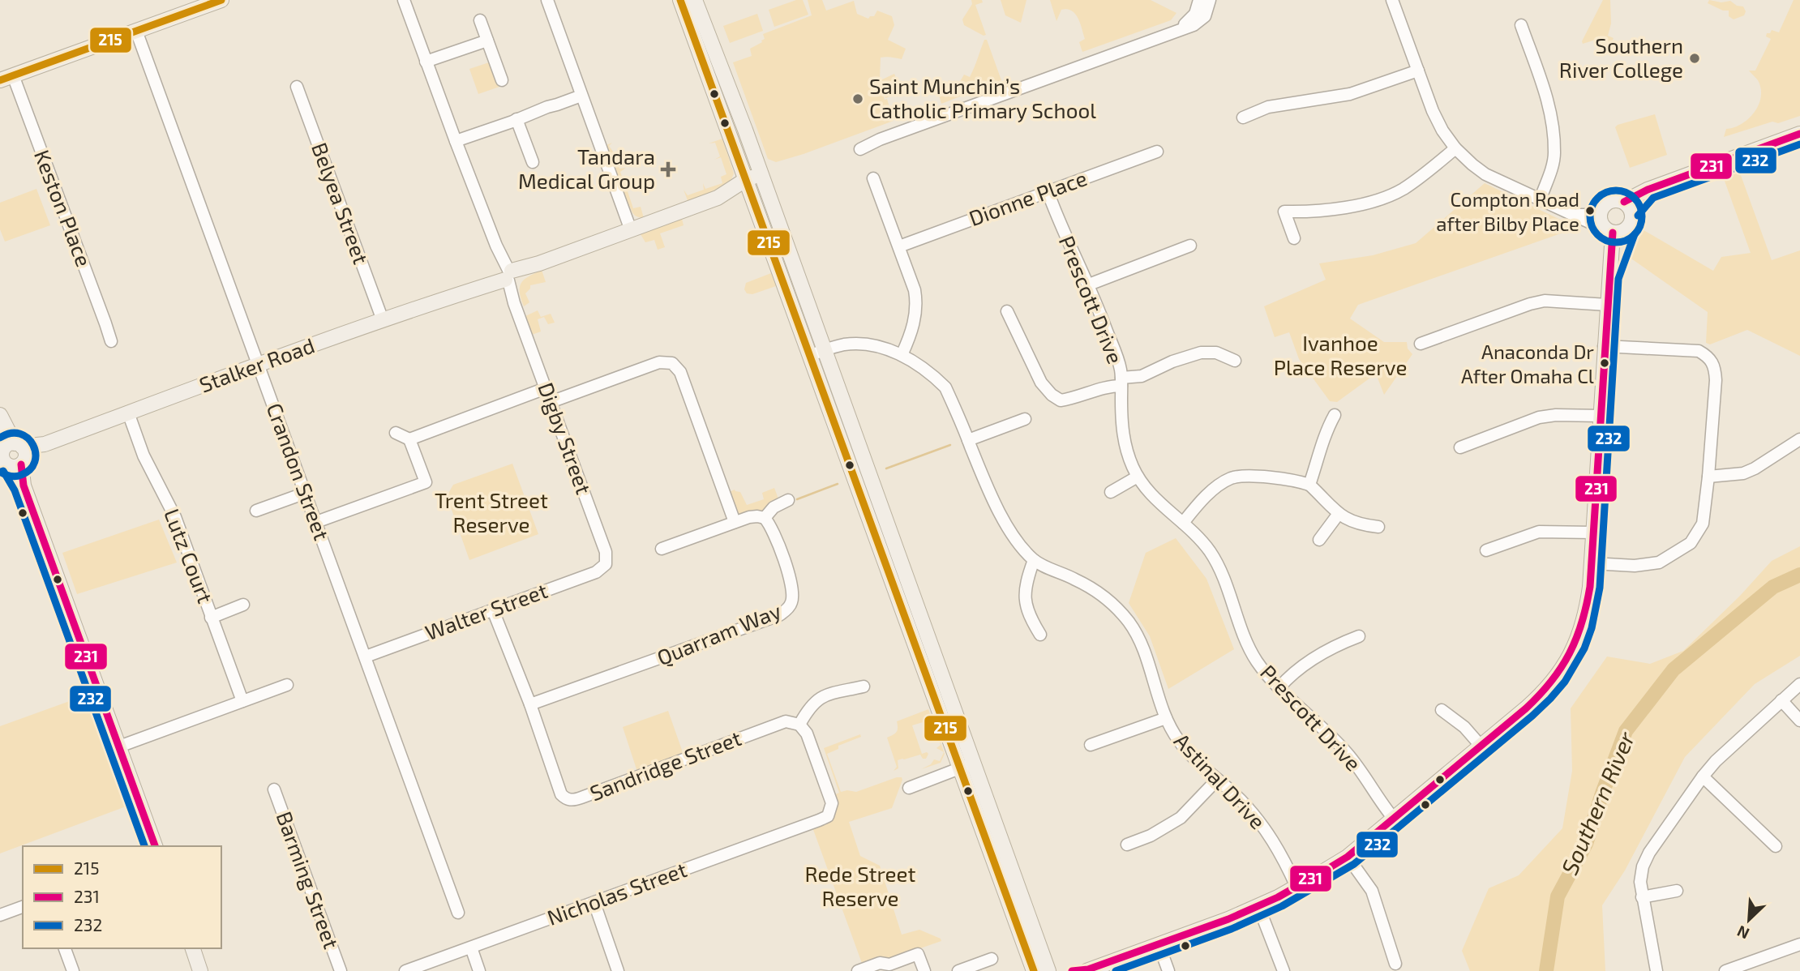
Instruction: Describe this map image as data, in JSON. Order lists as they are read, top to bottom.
{
  "streets": {
    "main road": ["Stalker Road"],
    "street": [
      "Dionne Place",
      "Belyea Street",
      "Keston Place",
      "Prescott Drive",
      "Digby Street",
      "Crandon Street",
      "Lutz Court",
      "Walter Street",
      "Quarram Way",
      "Sandridge Street",
      "Astinal Drive",
      "Barming Street",
      "Nicholas Street"
    ]
  },
  "crossings": [
    ["Dionne Place", "Prescott Drive"],
    ["Belyea Street", "Stalker Road"],
    ["Stalker Road", "Digby Street"],
    ["Stalker Road", "Crandon Street"],
    ["Stalker Road", "Lutz Court"],
    ["Digby Street", "Walter Street"],
    ["Crandon Street", "Walter Street"],
    ["Walter Street", "Sandridge Street"],
    ["Quarram Way", "Sandridge Street"],
    ["Sandridge Street", "Nicholas Street"]
  ],
  "water": ["Southern River"],
  "parks": ["Ivanhoe Place Reserve", "Trent Street Reserve", "Rede Street Reserve"],
  "places": {
    "other": [
      "Southern River College",
      "Saint Munchin’s Catholic Primary School",
      "Compton Road after Bilby Place",
      "Anaconda Dr After Omaha Cl"
    ],
    "health": ["Tandara Medical Group"]
  },
  "lines": ["transit line 215", "transit line 231", "transit line 232"],
  "legend": ["215", "231", "232"],
  "north": "bottom left"
}
